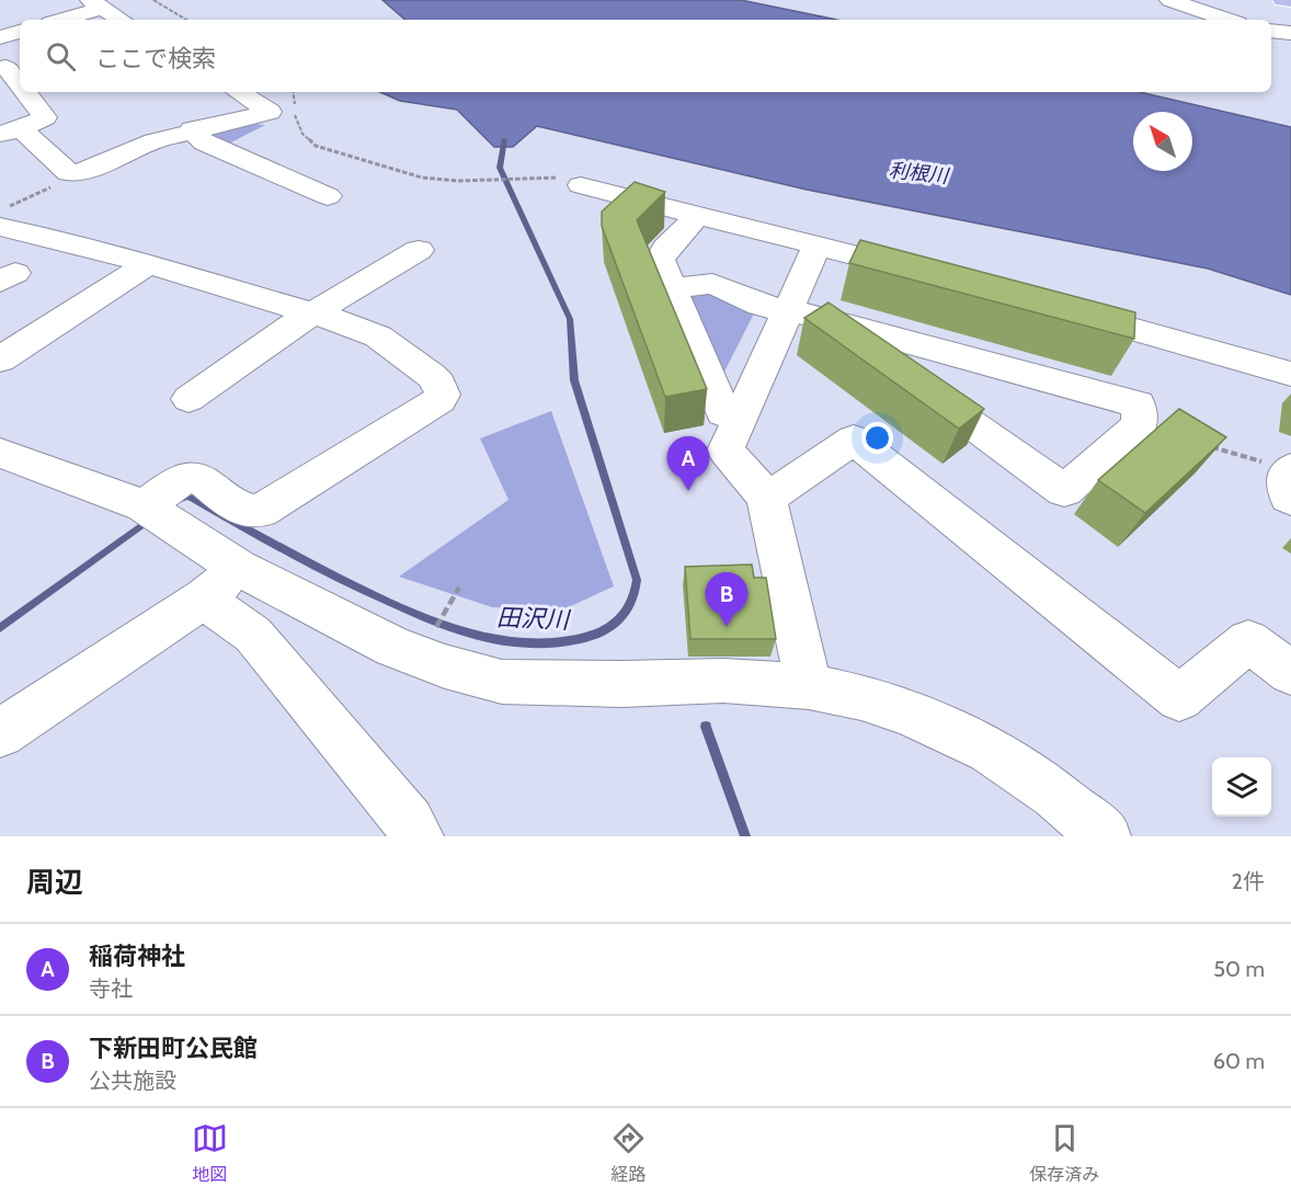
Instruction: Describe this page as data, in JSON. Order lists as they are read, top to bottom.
{
  "water": ["利根川", "田沢川"],
  "north": "top left",
  "page": {
    "search": "ここで検索",
    "pins": ["A", "B"],
    "heading": ["周辺", "2件"],
    "list": [
      {
        "mark": "A",
        "name": "稲荷神社",
        "note": "寺社",
        "value": "50 m"
      },
      {
        "mark": "B",
        "name": "下新田町公民館",
        "note": "公共施設",
        "value": "60 m"
      }
    ],
    "nav": ["地図", "経路", "保存済み"]
  }
}
